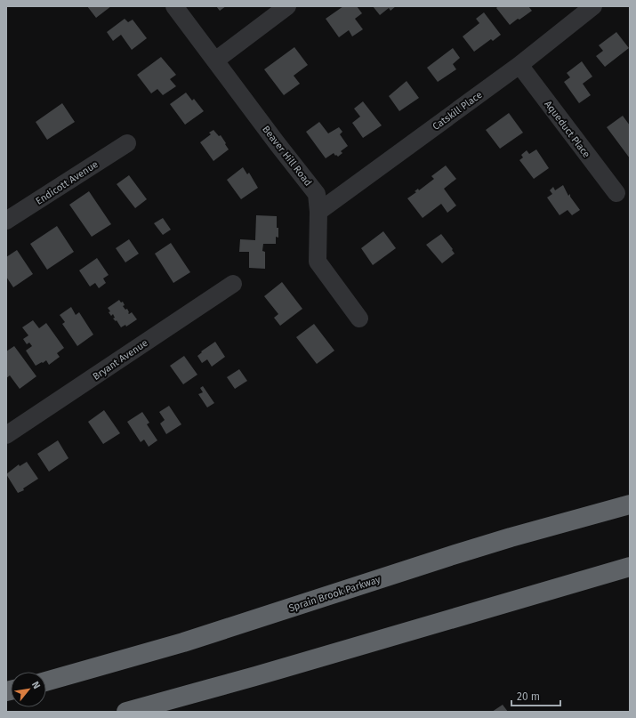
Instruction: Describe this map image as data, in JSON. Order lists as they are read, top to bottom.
{
  "streets": {
    "highway": ["Sprain Brook Parkway"],
    "street": [
      "Catskill Place",
      "Aqueduct Place",
      "Beaver Hill Road",
      "Endicott Avenue",
      "Bryant Avenue"
    ]
  },
  "crossings": [
    ["Catskill Place", "Aqueduct Place"],
    ["Catskill Place", "Beaver Hill Road"]
  ],
  "scale_bar": "20 m",
  "north": "top right"
}
